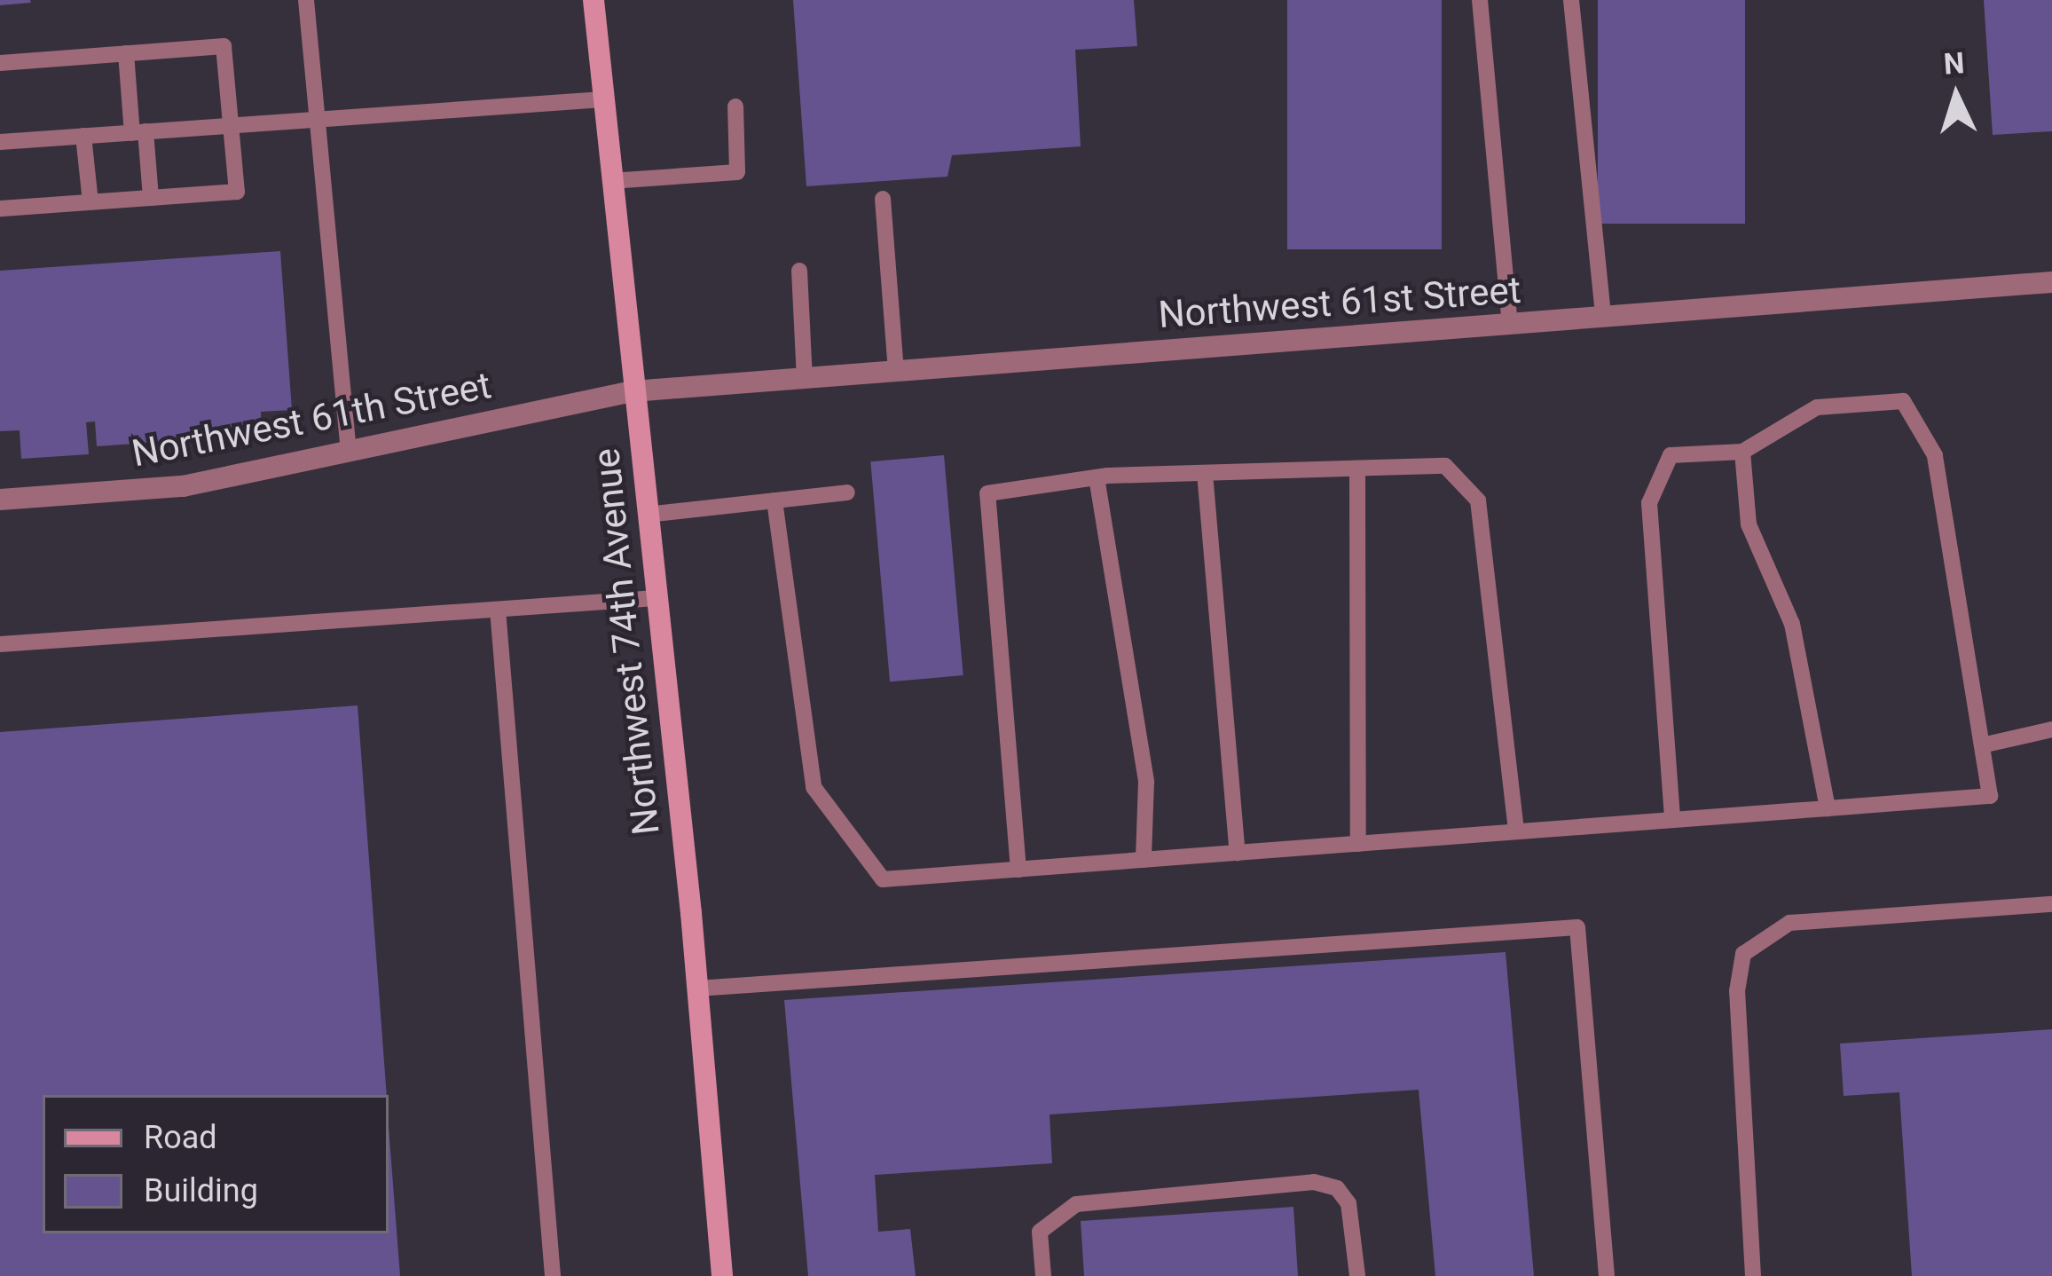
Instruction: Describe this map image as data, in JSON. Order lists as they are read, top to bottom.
{
  "streets": {
    "street": ["Northwest 61st Street", "Northwest 61th Street", "Northwest 74th Avenue"]
  },
  "crossings": [
    ["Northwest 61st Street", "Northwest 61th Street"],
    ["Northwest 61st Street", "Northwest 74th Avenue"],
    ["Northwest 61th Street", "Northwest 74th Avenue"]
  ],
  "legend": ["Road", "Building"],
  "north": "top"
}
